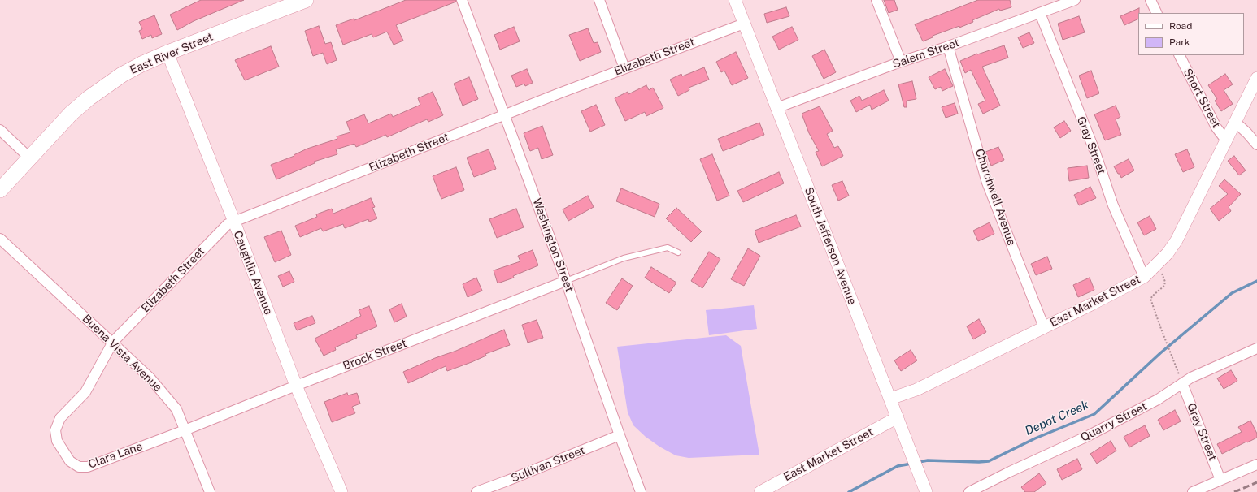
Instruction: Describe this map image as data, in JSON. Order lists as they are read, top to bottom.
{
  "streets": {
    "main road": ["East River Street"],
    "street": [
      "Salem Street",
      "Elizabeth Street",
      "Short Street",
      "Gray Street",
      "Churchwell Avenue",
      "Washington Street",
      "South Jefferson Avenue",
      "Caughlin Avenue",
      "East Market Street",
      "Buena Vista Avenue",
      "Brock Street",
      "Quarry Street",
      "Clara Lane",
      "Sullivan Street"
    ]
  },
  "crossings": [
    ["East River Street", "Caughlin Avenue"],
    ["Salem Street", "Gray Street"],
    ["Salem Street", "Churchwell Avenue"],
    ["Salem Street", "South Jefferson Avenue"],
    ["Elizabeth Street", "Washington Street"],
    ["Elizabeth Street", "South Jefferson Avenue"],
    ["Elizabeth Street", "Caughlin Avenue"],
    ["Elizabeth Street", "Buena Vista Avenue"],
    ["Elizabeth Street", "Clara Lane"],
    ["Short Street", "East Market Street"],
    ["Gray Street", "East Market Street"],
    ["Gray Street", "Quarry Street"],
    ["Churchwell Avenue", "East Market Street"],
    ["Washington Street", "Brock Street"],
    ["Washington Street", "Sullivan Street"],
    ["South Jefferson Avenue", "East Market Street"],
    ["Caughlin Avenue", "Brock Street"],
    ["Buena Vista Avenue", "Brock Street"],
    ["Buena Vista Avenue", "Clara Lane"],
    ["Brock Street", "Clara Lane"]
  ],
  "water": ["Depot Creek"],
  "legend": ["Road", "Park"]
}
